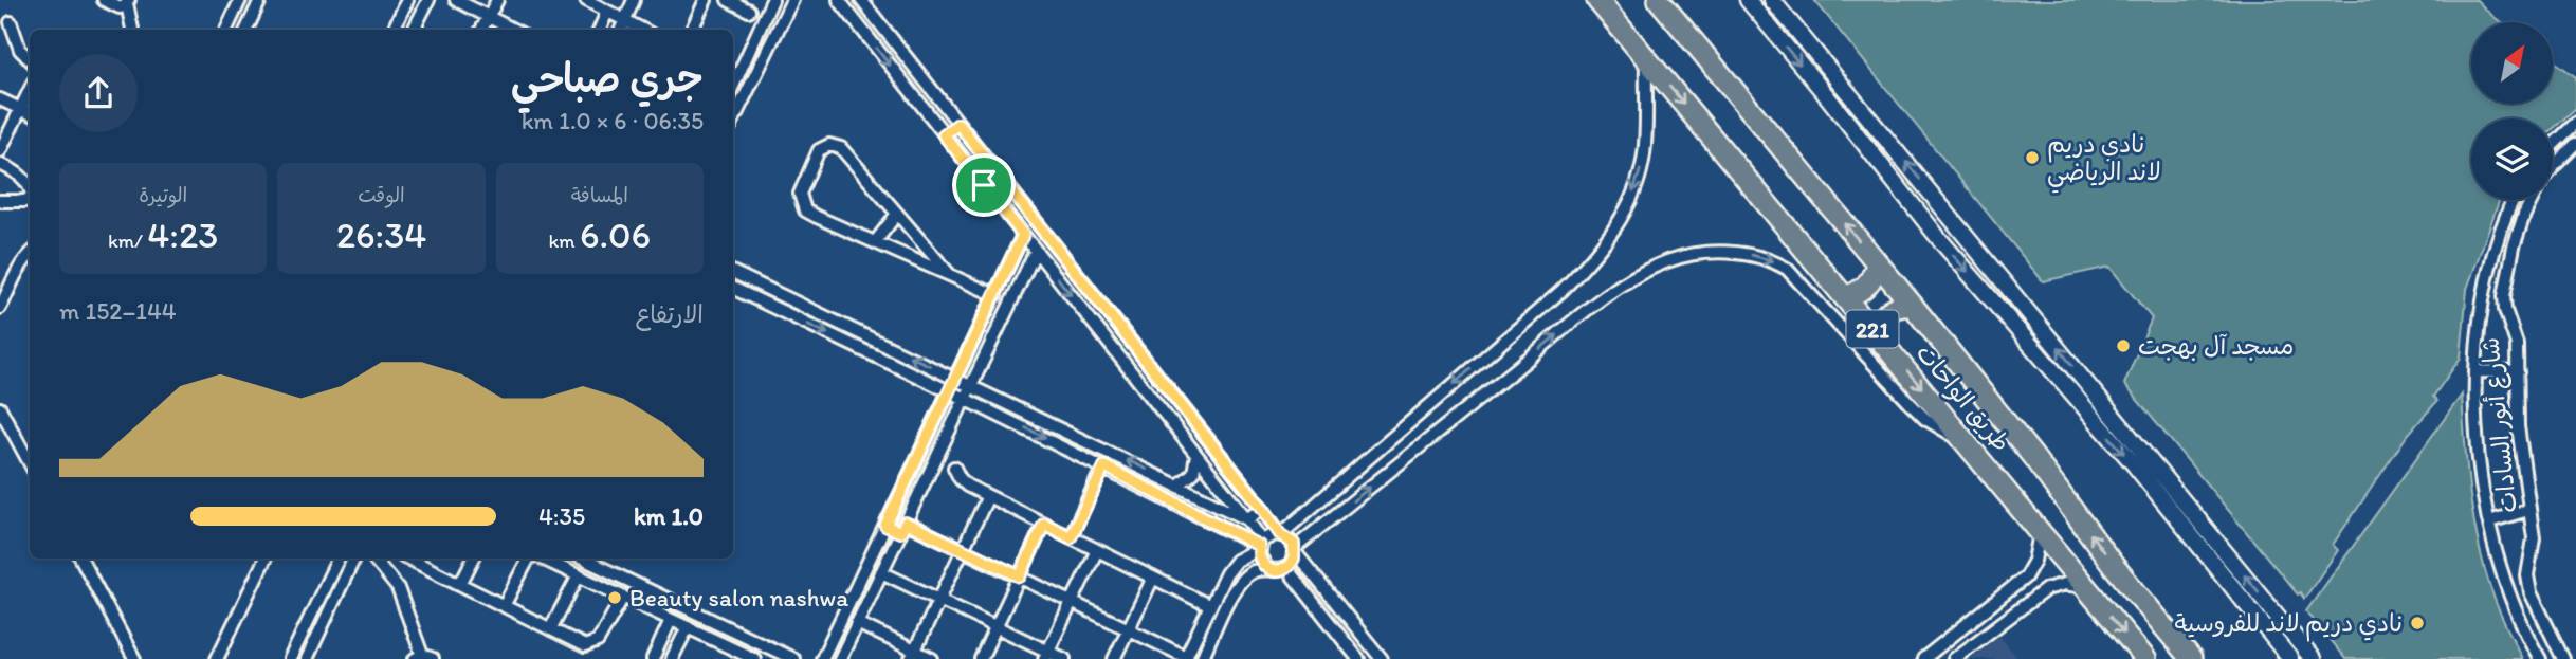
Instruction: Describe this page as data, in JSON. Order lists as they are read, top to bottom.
{
  "streets": {
    "highway": ["221", "طريق الواحات"],
    "street": ["شارع أنور السادات"]
  },
  "places": [
    "نادي دريم لاند الرياضي",
    "مسجد آل بهجت",
    "Beauty salon nashwa",
    "نادي دريم لاند للفروسية"
  ],
  "north": "top right",
  "page": {
    "heading": ["جري صباحي", "06:35 · 6 × 1.0 km"],
    "stats": [
      ["المسافة", "6.06 km"],
      ["الوقت", "26:34"],
      ["الوتيرة", "4:23 /km"]
    ],
    "chart": ["الارتفاع", "144–152 m"],
    "list": [
      {
        "name": "1.0 km",
        "note": "4:35"
      }
    ]
  }
}
